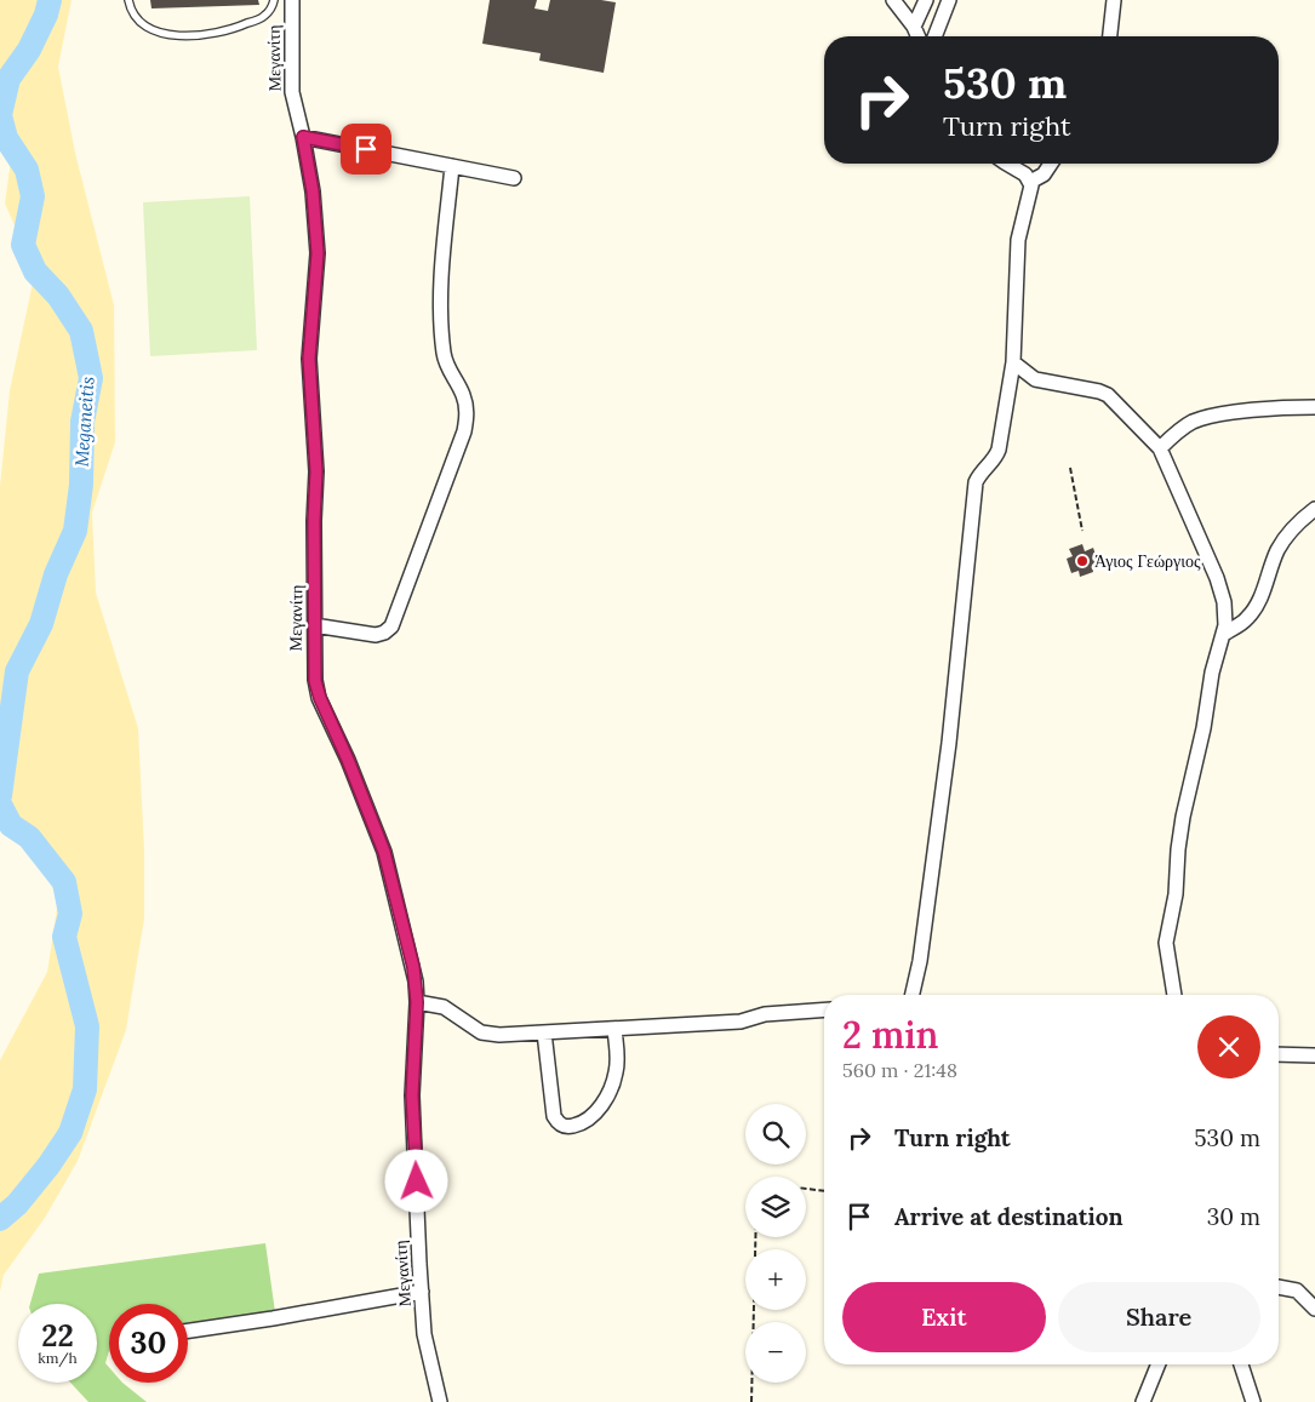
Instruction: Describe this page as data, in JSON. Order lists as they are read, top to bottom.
{
  "streets": {
    "street": ["Μεγανίτη"]
  },
  "water": ["Meganeitis"],
  "places": ["Άγιος Γεώργιος"],
  "page": {
    "turn": ["530 m", "Turn right"],
    "heading": ["2 min", "560 m · 21:48"],
    "list": [
      {
        "name": "Turn right",
        "value": "530 m"
      },
      {
        "name": "Arrive at destination",
        "value": "30 m"
      }
    ],
    "map_buttons": ["+", "−"],
    "buttons": ["Exit", "Share"],
    "speed": "22 km/h",
    "limit": "30"
  }
}
